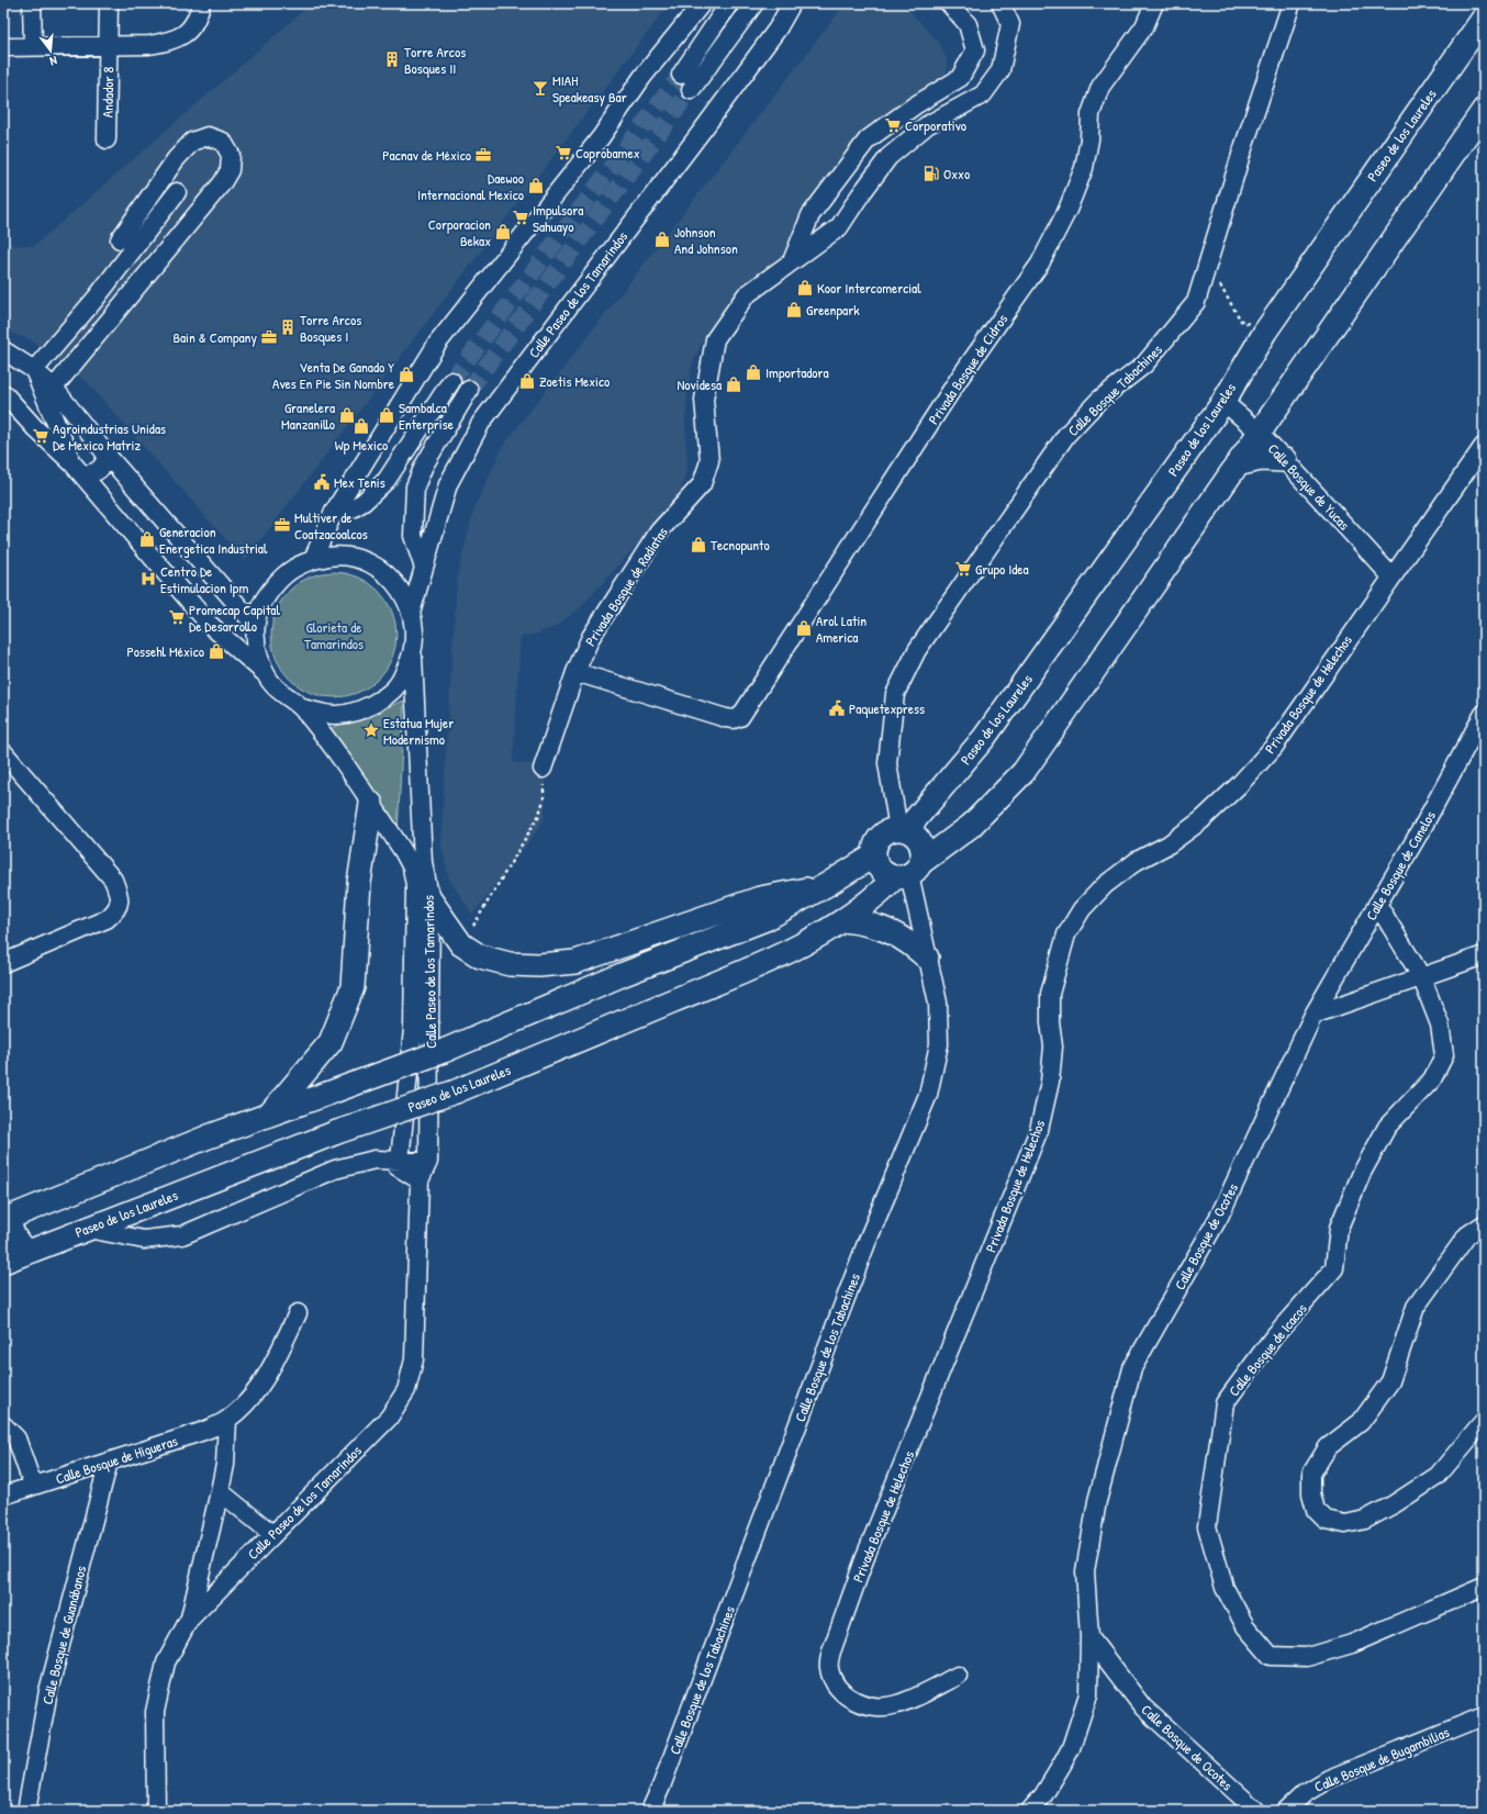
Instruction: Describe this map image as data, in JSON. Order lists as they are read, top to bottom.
{
  "streets": {
    "main road": ["Paseo de los Laureles"],
    "street": [
      "Andador 8",
      "Calle Paseo de los Tamarindos",
      "Privada Bosque de Cidros",
      "Calle Bosque Tabachines",
      "Calle Bosque de Yucas",
      "Privada Bosque de Radiatas",
      "Privada Bosque de Helechos",
      "Calle Bosque de Canelos",
      "Calle Bosque de Ocotes",
      "Calle Bosque de los Tabachines",
      "Calle Bosque de Icacos",
      "Calle Bosque de Higueras",
      "Calle Bosque de Guanábanos",
      "Calle Bosque de Bugambilias"
    ]
  },
  "crossings": [
    ["Paseo de los Laureles", "Calle Bosque Tabachines"],
    ["Paseo de los Laureles", "Calle Bosque de Yucas"],
    ["Paseo de los Laureles", "Calle Bosque de los Tabachines"],
    ["Privada Bosque de Cidros", "Privada Bosque de Radiatas"],
    ["Calle Bosque Tabachines", "Calle Bosque de los Tabachines"],
    ["Calle Bosque de Yucas", "Privada Bosque de Helechos"],
    ["Calle Bosque de Canelos", "Calle Bosque de Ocotes"],
    ["Calle Bosque de Canelos", "Calle Bosque de Icacos"],
    ["Calle Bosque de Higueras", "Calle Bosque de Guanábanos"]
  ],
  "parks": ["Glorieta de Tamarindos"],
  "places": {
    "building": ["Torre Arcos Bosques II", "Torre Arcos Bosques I"],
    "bar": ["MIAH Speakeasy Bar"],
    "supermarket": [
      "Corporativo",
      "Coprobamex",
      "Impulsora Sahuayo",
      "Agroindustrias Unidas De Mexico Matriz",
      "Grupo Idea",
      "Promecap Capital De Desarrollo"
    ],
    "office": ["Pacnav de México", "Bain & Company", "Multiver de Coatzacoalcos"],
    "fuel station": ["Oxxo"],
    "shop": [
      "Daewoo Internacional Mexico",
      "Corporacion Bekax",
      "Johnson And Johnson",
      "Koor Intercomercial",
      "Greenpark",
      "Importadora",
      "Venta De Ganado Y Aves En Pie Sin Nombre",
      "Zoetis Mexico",
      "Novidesa",
      "Granelera Manzanillo",
      "Sambalca Enterprise",
      "Wp Mexico",
      "Generacion Energetica Industrial",
      "Tecnopunto",
      "Arol Latin America",
      "Possehl México"
    ],
    "public building": ["Mex Tenis", "Paquetexpress"],
    "hospital": ["Centro De Estimulacion Ipm"],
    "place": ["Estatua Mujer Modernismo"]
  },
  "north": "bottom"
}
